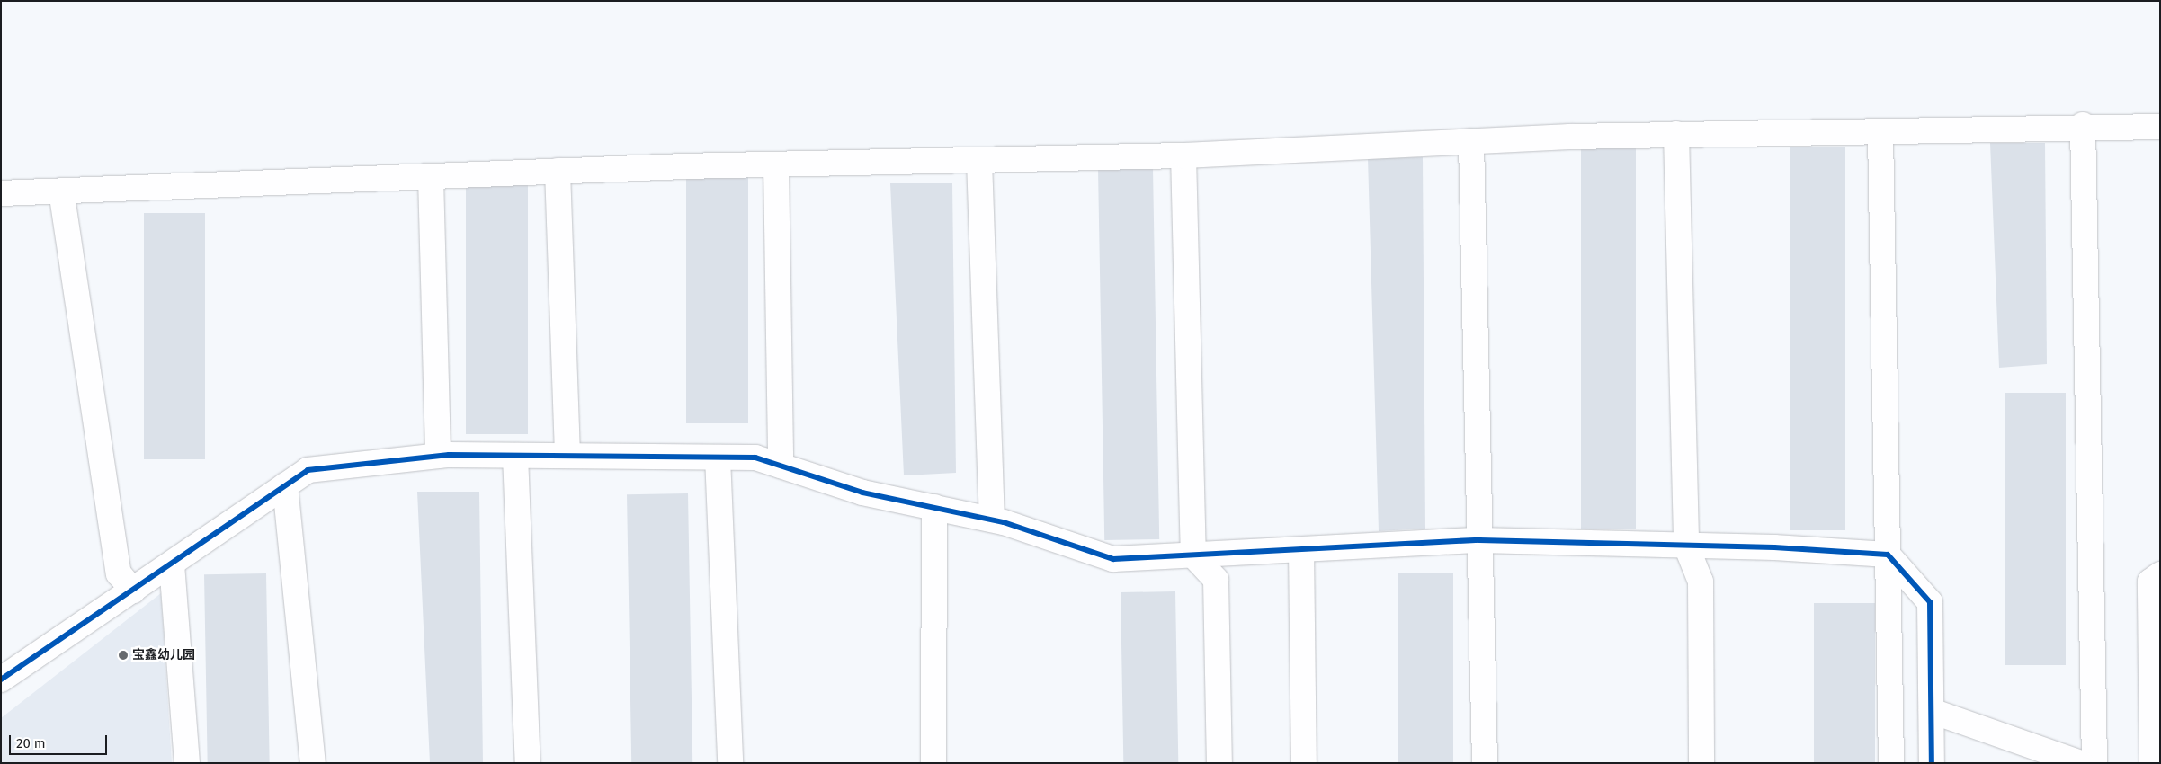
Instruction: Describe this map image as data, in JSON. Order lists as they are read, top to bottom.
{
  "places": ["宝鑫幼儿园"],
  "scale_bar": "20 m"
}
